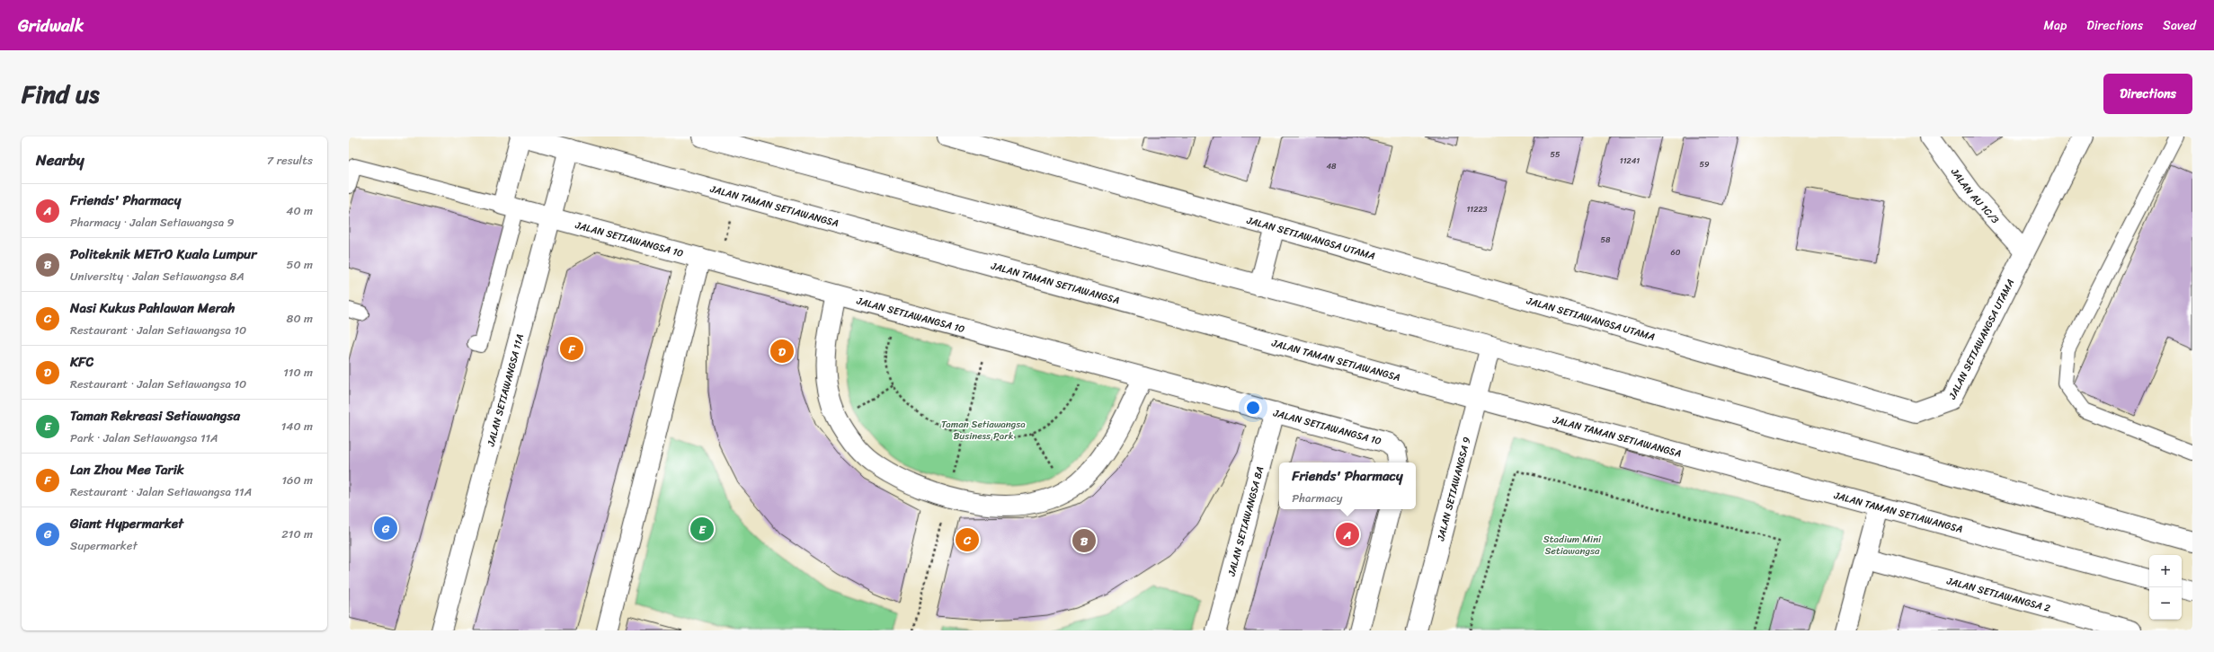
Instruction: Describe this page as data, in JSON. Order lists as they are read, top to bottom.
{
  "streets": {
    "street": [
      "JALAN AU 1C/3",
      "JALAN TAMAN SETIAWANGSA",
      "JALAN SETIAWANGSA UTAMA",
      "JALAN SETIAWANGSA 10",
      "JALAN SETIAWANGSA 11A",
      "JALAN SETIAWANGSA 9",
      "JALAN SETIAWANGSA 8A",
      "JALAN SETIAWANGSA 2"
    ]
  },
  "crossings": [
    ["JALAN AU 1C/3", "JALAN SETIAWANGSA UTAMA"],
    ["JALAN TAMAN SETIAWANGSA", "JALAN SETIAWANGSA 11A"],
    ["JALAN TAMAN SETIAWANGSA", "JALAN SETIAWANGSA 9"],
    ["JALAN SETIAWANGSA 10", "JALAN SETIAWANGSA 11A"],
    ["JALAN SETIAWANGSA 10", "JALAN SETIAWANGSA 8A"]
  ],
  "parks": ["Taman Setiawangsa Business Park", "Stadium Mini Setiawangsa"],
  "house_numbers": [
    "55",
    "11241",
    "59",
    "48",
    "11223",
    "58",
    "60"
  ],
  "page": {
    "header": "Gridwalk",
    "nav": ["Map", "Directions", "Saved"],
    "title": "Find us",
    "buttons": "Directions",
    "heading": ["Nearby", "7 results"],
    "list": [
      {
        "mark": "A",
        "name": "Friends' Pharmacy",
        "note": "Pharmacy · Jalan Setiawangsa 9",
        "value": "40 m"
      },
      {
        "mark": "B",
        "name": "Politeknik METrO Kuala Lumpur",
        "note": "University · Jalan Setiawangsa 8A",
        "value": "50 m"
      },
      {
        "mark": "C",
        "name": "Nasi Kukus Pahlawan Merah",
        "note": "Restaurant · Jalan Setiawangsa 10",
        "value": "80 m"
      },
      {
        "mark": "D",
        "name": "KFC",
        "note": "Restaurant · Jalan Setiawangsa 10",
        "value": "110 m"
      },
      {
        "mark": "E",
        "name": "Taman Rekreasi Setiawangsa",
        "note": "Park · Jalan Setiawangsa 11A",
        "value": "140 m"
      },
      {
        "mark": "F",
        "name": "Lan Zhou Mee Tarik",
        "note": "Restaurant · Jalan Setiawangsa 11A",
        "value": "160 m"
      },
      {
        "mark": "G",
        "name": "Giant Hypermarket",
        "note": "Supermarket",
        "value": "210 m"
      }
    ],
    "pins": [
      "F",
      "D",
      "G",
      "E",
      "A",
      "C",
      "B"
    ],
    "popup": ["Friends' Pharmacy", "Pharmacy"],
    "map_buttons": ["+", "−"]
  }
}
